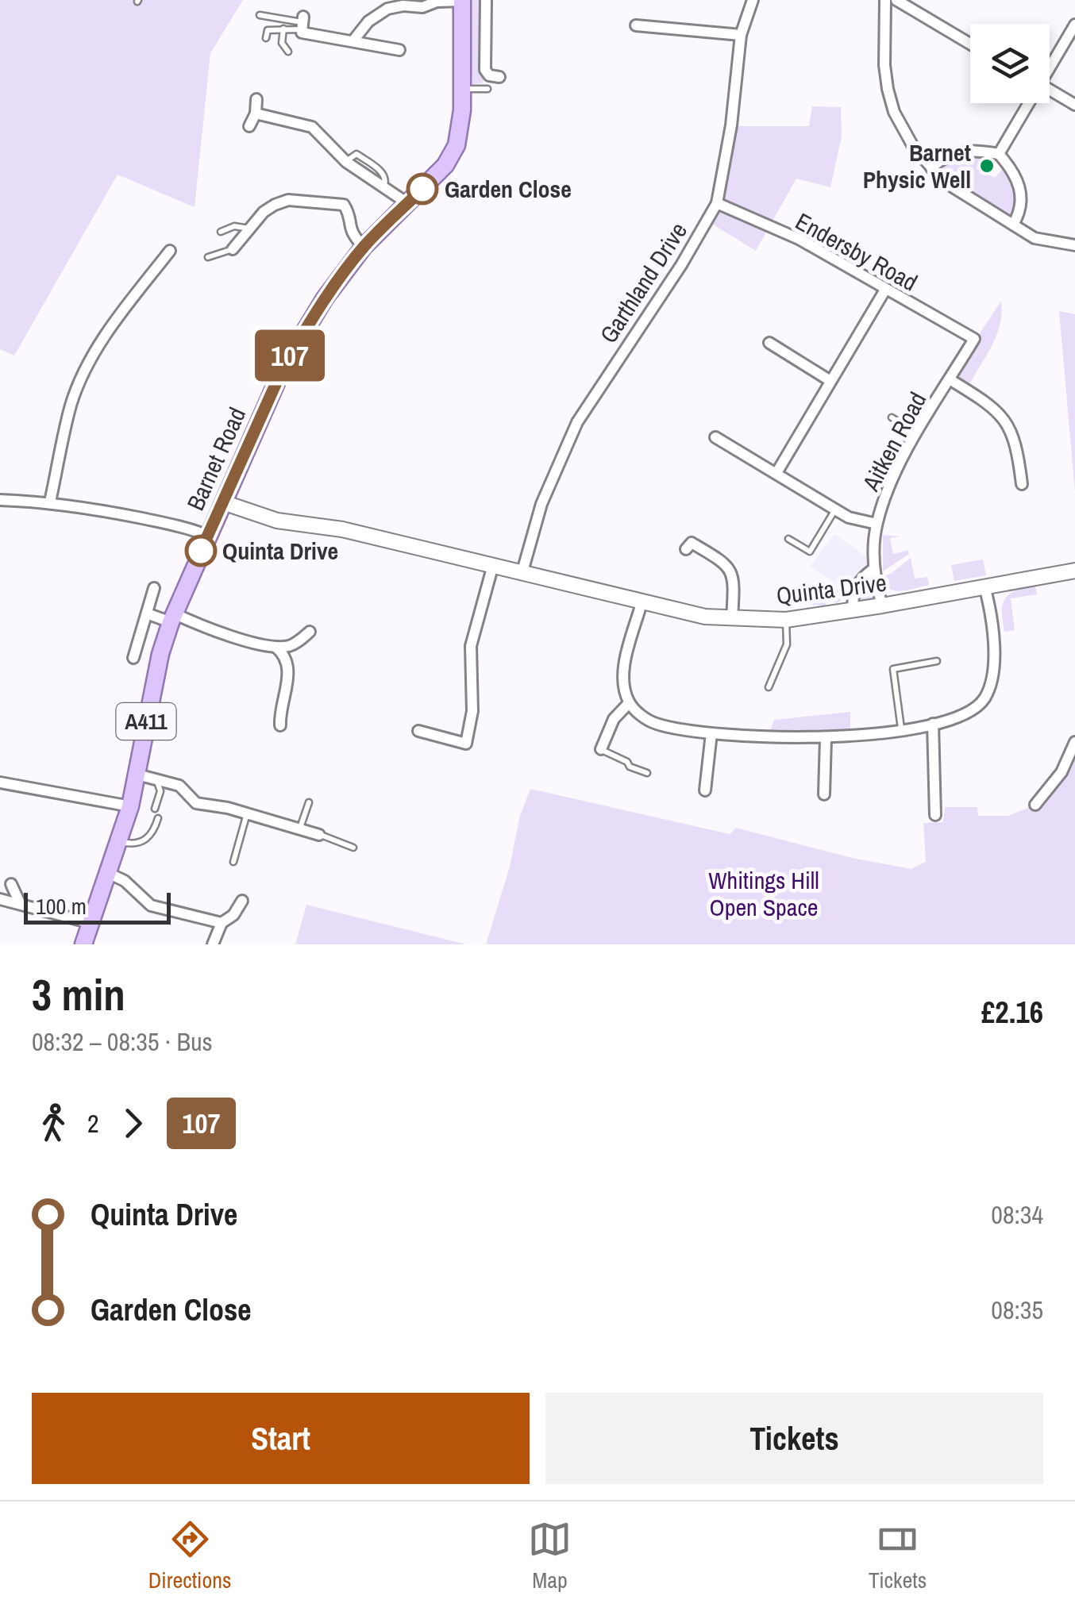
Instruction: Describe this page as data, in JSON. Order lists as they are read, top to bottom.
{
  "streets": {
    "main road": ["Barnet Road", "A411"],
    "street": [
      "Endersby Road",
      "Garthland Drive",
      "Aitken Road",
      "Quinta Drive"
    ]
  },
  "crossings": [
    ["Endersby Road", "Garthland Drive"],
    ["Endersby Road", "Aitken Road"],
    ["Garthland Drive", "Quinta Drive"],
    ["Aitken Road", "Quinta Drive"],
    ["Barnet Road", "Quinta Drive"]
  ],
  "parks": ["Whitings Hill Open Space"],
  "places": ["Barnet Physic Well", "Garden Close", "Quinta Drive"],
  "lines": ["bus line 107"],
  "scale_bar": "100 m",
  "page": {
    "on_map": "107",
    "scale": "100 m",
    "heading": ["3 min", "08:32 – 08:35 · Bus", "£2.16"],
    "legs": ["2", "107"],
    "list": [
      {
        "name": "Quinta Drive",
        "value": "08:34"
      },
      {
        "name": "Garden Close",
        "value": "08:35"
      }
    ],
    "buttons": ["Start", "Tickets"],
    "tabs": ["Directions", "Map", "Tickets"]
  }
}
